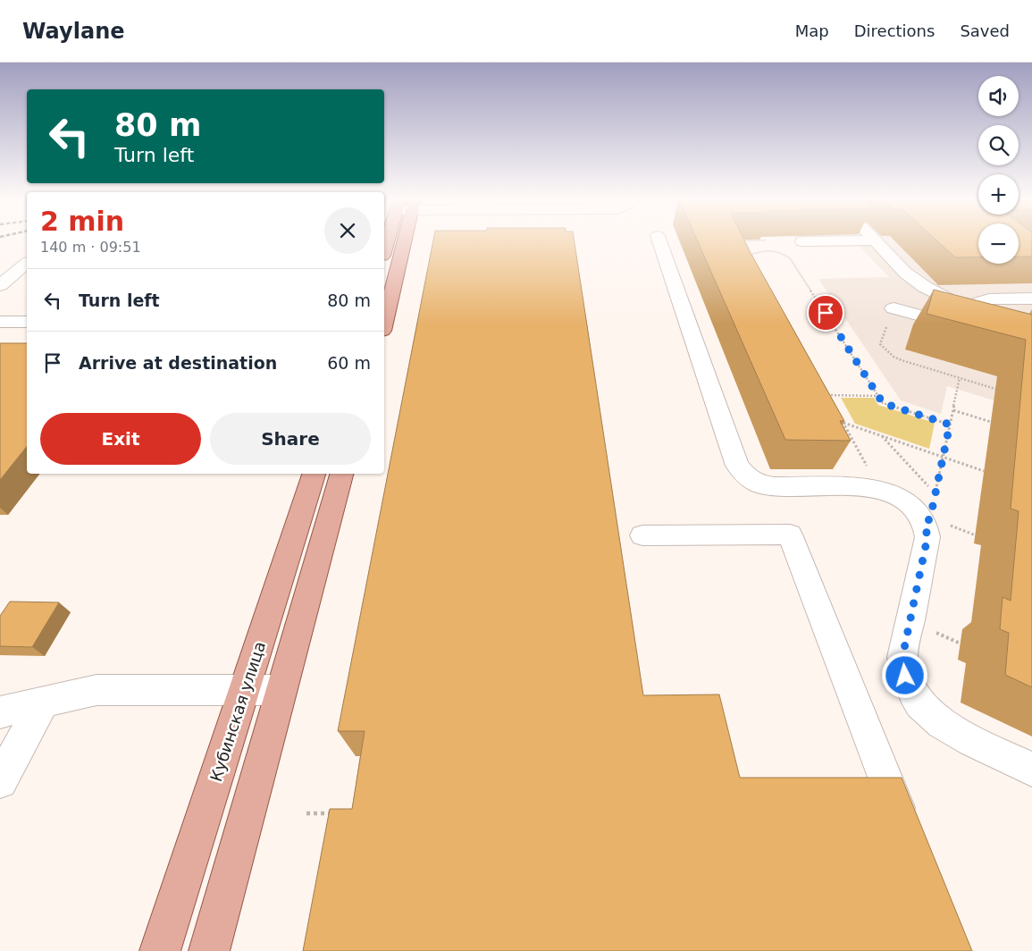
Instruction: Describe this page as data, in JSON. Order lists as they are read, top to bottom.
{
  "streets": {
    "main road": ["Кубинская улица"]
  },
  "page": {
    "header": "Waylane",
    "nav": ["Map", "Directions", "Saved"],
    "map_buttons": ["+", "−"],
    "turn": ["80 m", "Turn left"],
    "heading": ["2 min", "140 m · 09:51"],
    "list": [
      {
        "name": "Turn left",
        "value": "80 m"
      },
      {
        "name": "Arrive at destination",
        "value": "60 m"
      }
    ],
    "buttons": ["Exit", "Share"]
  }
}
